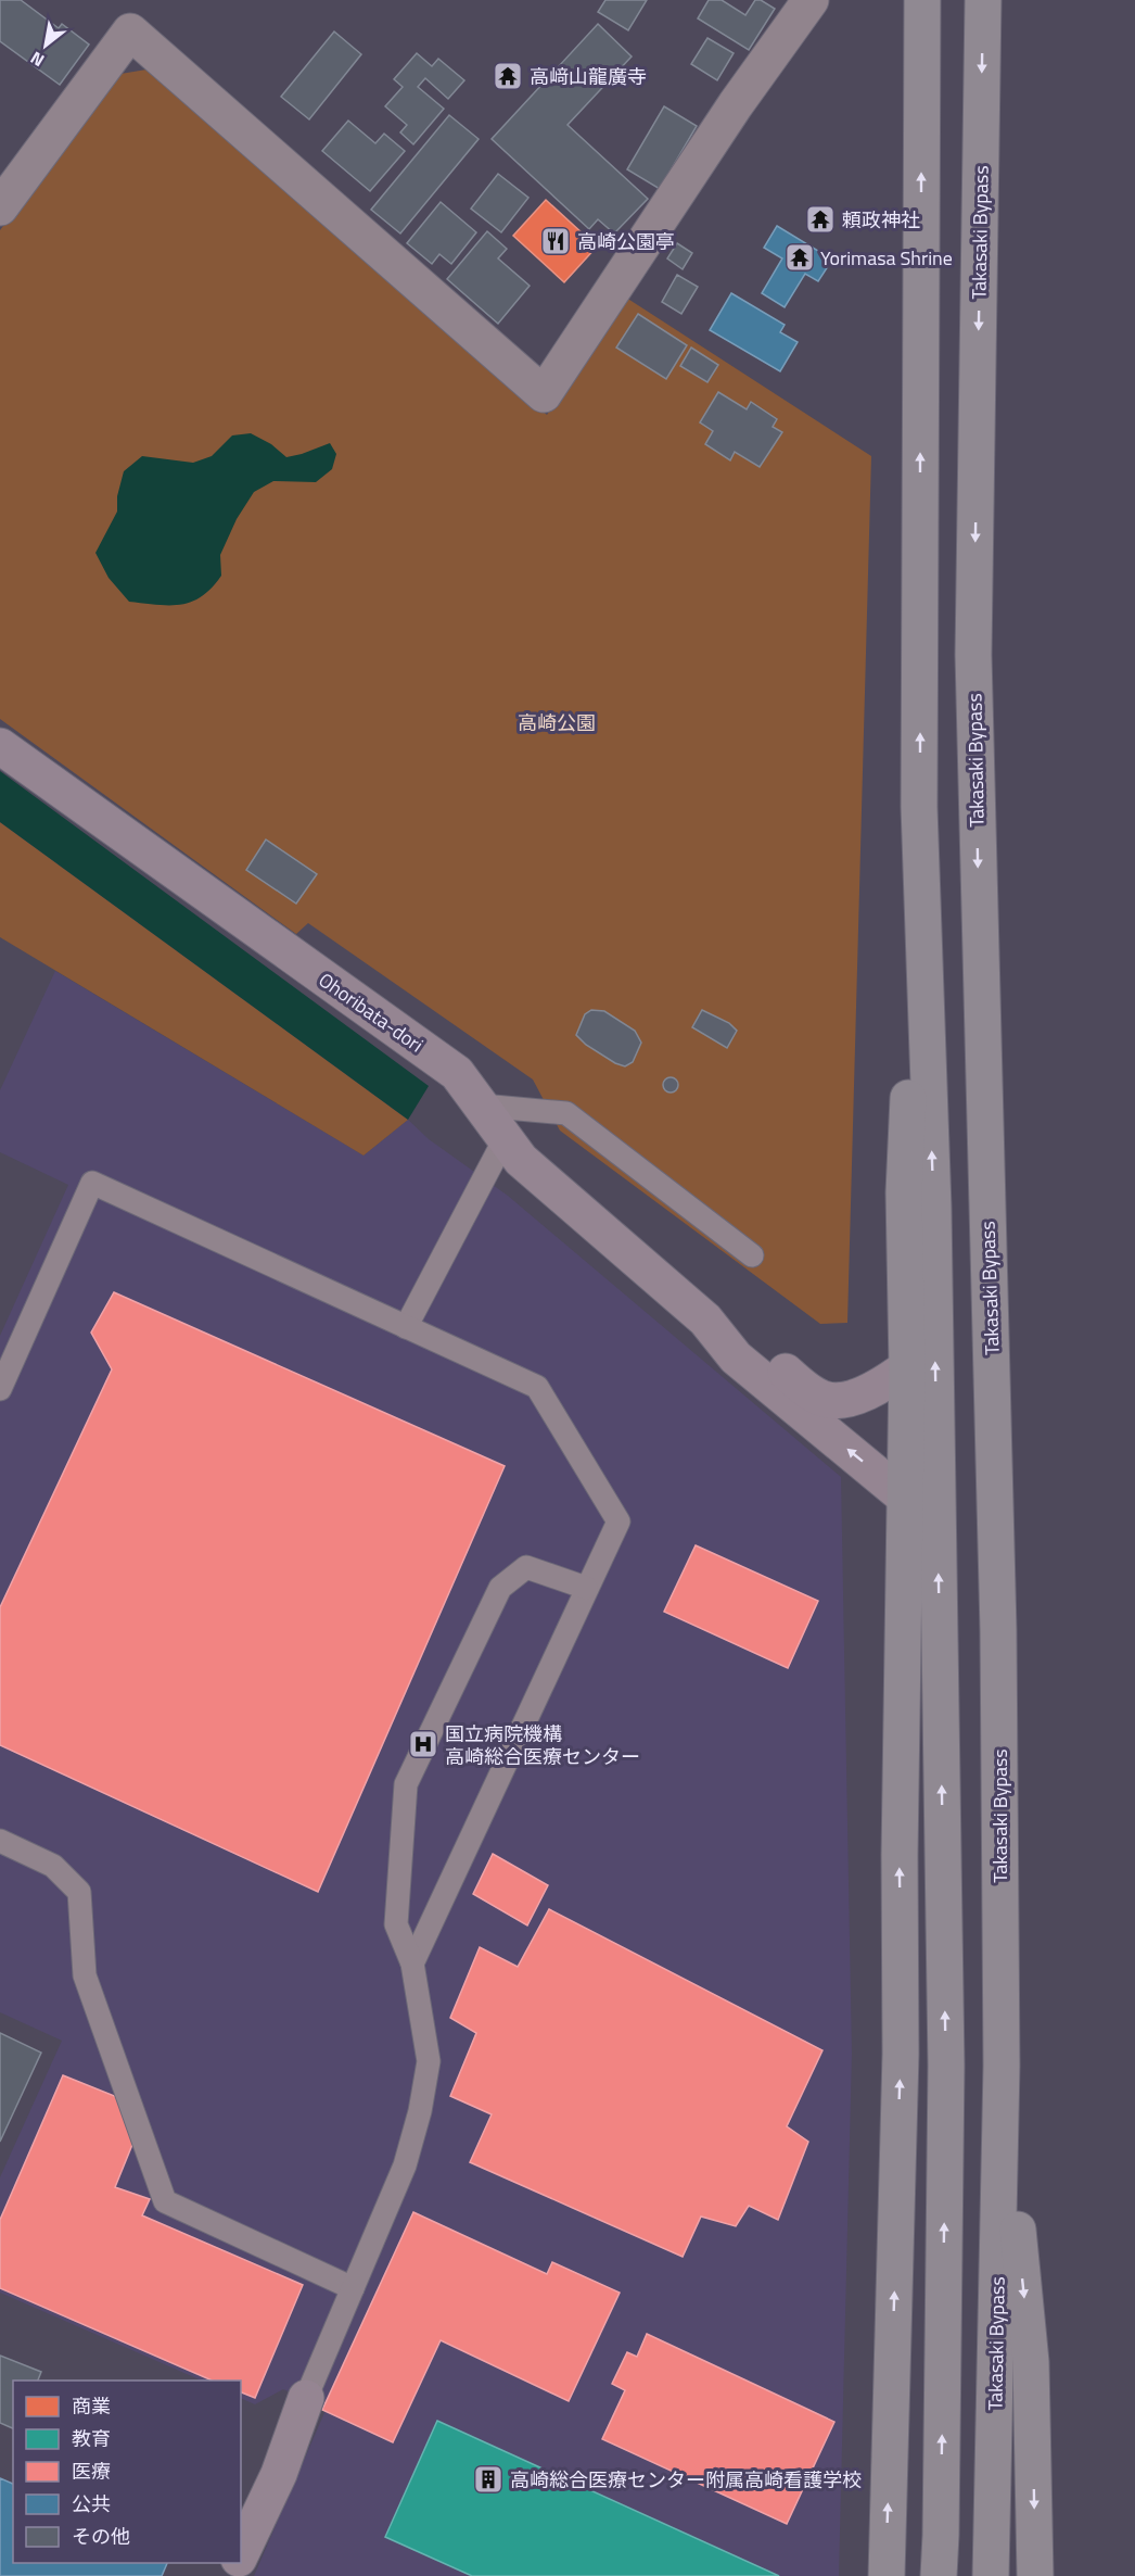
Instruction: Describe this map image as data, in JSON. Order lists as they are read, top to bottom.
{
  "streets": {
    "highway": ["Takasaki Bypass"],
    "street": ["Ohoribata-dori"]
  },
  "parks": ["高崎公園"],
  "places": {
    "temple": ["高﨑山龍廣寺", "頼政神社", "Yorimasa Shrine"],
    "restaurant": ["高崎公園亭"],
    "hospital": ["国立病院機構 高崎総合医療センター"],
    "building": ["高崎総合医療センター附属高崎看護学校"]
  },
  "legend": [
    "商業",
    "教育",
    "医療",
    "公共",
    "その他"
  ],
  "north": "bottom left"
}
